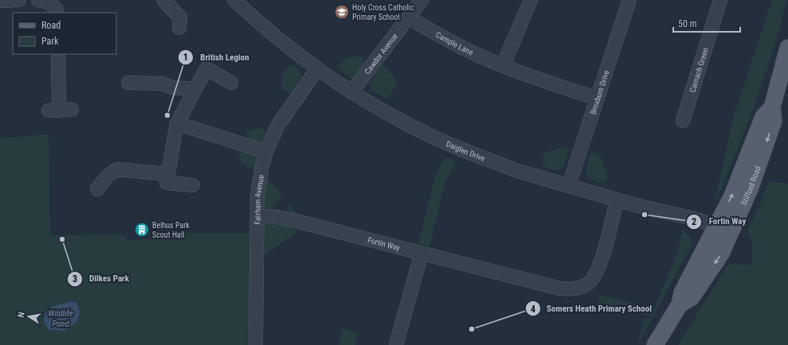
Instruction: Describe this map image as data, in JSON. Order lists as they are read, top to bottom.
{
  "streets": {
    "main road": ["Stifford Road"],
    "street": [
      "Cample Lane",
      "Cawdor Avenue",
      "Carnach Green",
      "Broxburn Drive",
      "Daiglen Drive",
      "Fairham Avenue",
      "Fortin Way"
    ]
  },
  "crossings": [
    ["Cample Lane", "Cawdor Avenue"],
    ["Cample Lane", "Broxburn Drive"],
    ["Cawdor Avenue", "Daiglen Drive"],
    ["Broxburn Drive", "Daiglen Drive"],
    ["Daiglen Drive", "Stifford Road"],
    ["Daiglen Drive", "Fairham Avenue"],
    ["Daiglen Drive", "Fortin Way"],
    ["Fairham Avenue", "Fortin Way"]
  ],
  "water": ["Wildlife Pond"],
  "places": {
    "school or university": ["Holy Cross Catholic Primary School"],
    "other": [
      "British Legion",
      "Fortin Way",
      "Dilkes Park",
      "Somers Heath Primary School"
    ],
    "building": ["Belhus Park Scout Hall"]
  },
  "legend": ["Road", "Park"],
  "scale_bar": "50 m",
  "north": "left"
}
